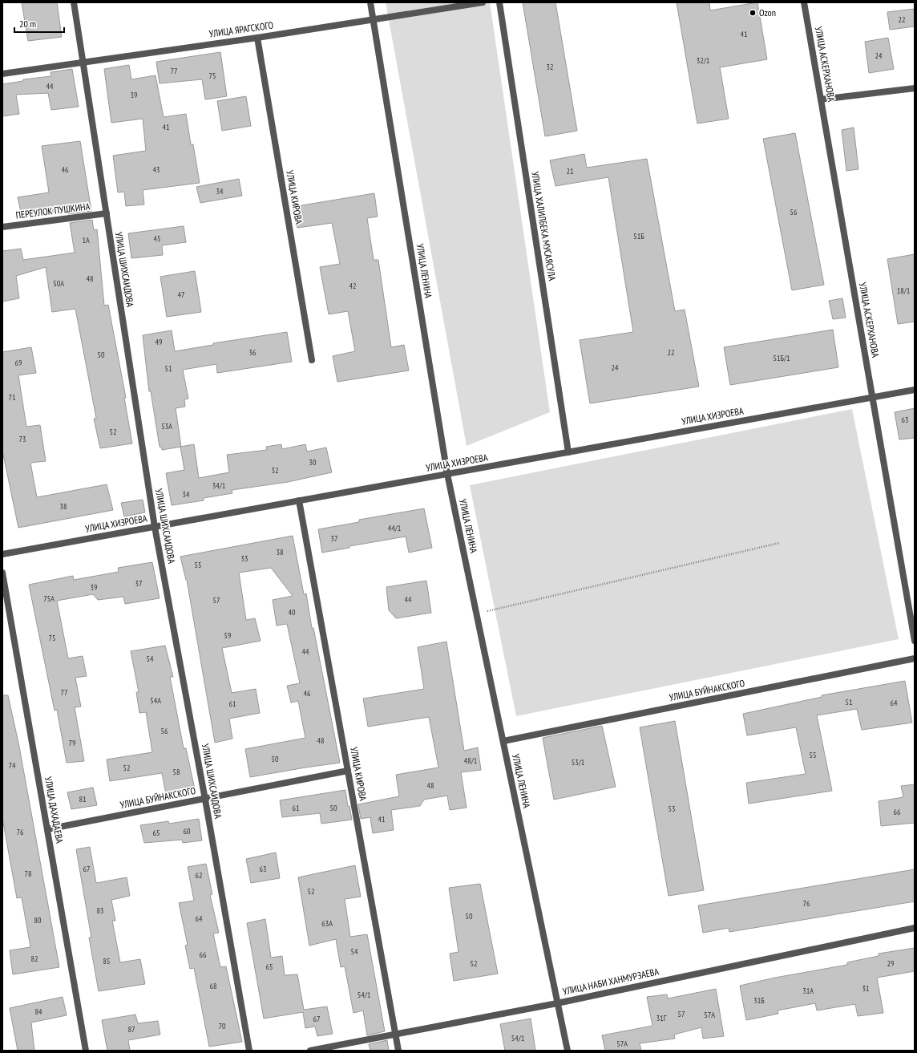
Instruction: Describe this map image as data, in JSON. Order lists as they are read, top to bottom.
{
  "streets": {
    "street": [
      "УЛИЦА ЯРАГСКОГО",
      "УЛИЦА АСКЕРХАНОВА",
      "УЛИЦА КИРОВА",
      "ПЕРЕУЛОК ПУШКИНА",
      "УЛИЦА ХАЛИЛБЕКА МУСАЯСУЛА",
      "УЛИЦА ШИХСАИДОВА",
      "УЛИЦА ЛЕНИНА",
      "УЛИЦА ХИЗРОЕВА",
      "УЛИЦА БУЙНАКСКОГО",
      "УЛИЦА ДАХАДАЕВА",
      "УЛИЦА НАБИ ХАНМУРЗАЕВА"
    ]
  },
  "crossings": [
    ["УЛИЦА ЯРАГСКОГО", "УЛИЦА КИРОВА"],
    ["УЛИЦА ЯРАГСКОГО", "УЛИЦА ШИХСАИДОВА"],
    ["УЛИЦА ЯРАГСКОГО", "УЛИЦА ЛЕНИНА"],
    ["УЛИЦА АСКЕРХАНОВА", "УЛИЦА ХИЗРОЕВА"],
    ["УЛИЦА КИРОВА", "УЛИЦА ХИЗРОЕВА"],
    ["УЛИЦА КИРОВА", "УЛИЦА БУЙНАКСКОГО"],
    ["УЛИЦА КИРОВА", "УЛИЦА НАБИ ХАНМУРЗАЕВА"],
    ["ПЕРЕУЛОК ПУШКИНА", "УЛИЦА ШИХСАИДОВА"],
    ["УЛИЦА ХАЛИЛБЕКА МУСАЯСУЛА", "УЛИЦА ХИЗРОЕВА"],
    ["УЛИЦА ШИХСАИДОВА", "УЛИЦА ХИЗРОЕВА"],
    ["УЛИЦА ШИХСАИДОВА", "УЛИЦА БУЙНАКСКОГО"],
    ["УЛИЦА ЛЕНИНА", "УЛИЦА ХИЗРОЕВА"],
    ["УЛИЦА ЛЕНИНА", "УЛИЦА БУЙНАКСКОГО"],
    ["УЛИЦА ЛЕНИНА", "УЛИЦА НАБИ ХАНМУРЗАЕВА"],
    ["УЛИЦА БУЙНАКСКОГО", "УЛИЦА ДАХАДАЕВА"]
  ],
  "places": ["Ozon"],
  "house_numbers": [
    "22",
    "41",
    "24",
    "32/1",
    "32",
    "77",
    "75",
    "44",
    "39",
    "41",
    "46",
    "43",
    "21",
    "34",
    "56",
    "51Б",
    "45",
    "1А",
    "48",
    "50А",
    "42",
    "18/1",
    "47",
    "49",
    "36",
    "22",
    "50",
    "51Б/1",
    "69",
    "24",
    "51",
    "71",
    "63",
    "53А",
    "52",
    "73",
    "30",
    "32",
    "34/1",
    "34",
    "38",
    "44/1",
    "37",
    "38",
    "33",
    "55",
    "37",
    "39",
    "75А",
    "44",
    "57",
    "40",
    "59",
    "75",
    "44",
    "54",
    "77",
    "46",
    "54А",
    "51",
    "64",
    "61",
    "56",
    "48",
    "79",
    "55",
    "50",
    "48/1",
    "53/1",
    "74",
    "52",
    "58",
    "48",
    "81",
    "61",
    "50",
    "53",
    "66",
    "41",
    "60",
    "76",
    "65",
    "67",
    "63",
    "78",
    "62",
    "52",
    "76",
    "83",
    "50",
    "64",
    "80",
    "63А",
    "54",
    "66",
    "82",
    "85",
    "52",
    "29",
    "65",
    "68",
    "31",
    "31А",
    "54/1",
    "31Б",
    "84",
    "57",
    "57А",
    "31Г",
    "67",
    "70",
    "87",
    "54/1",
    "57А"
  ],
  "scale_bar": "20 m"
}
